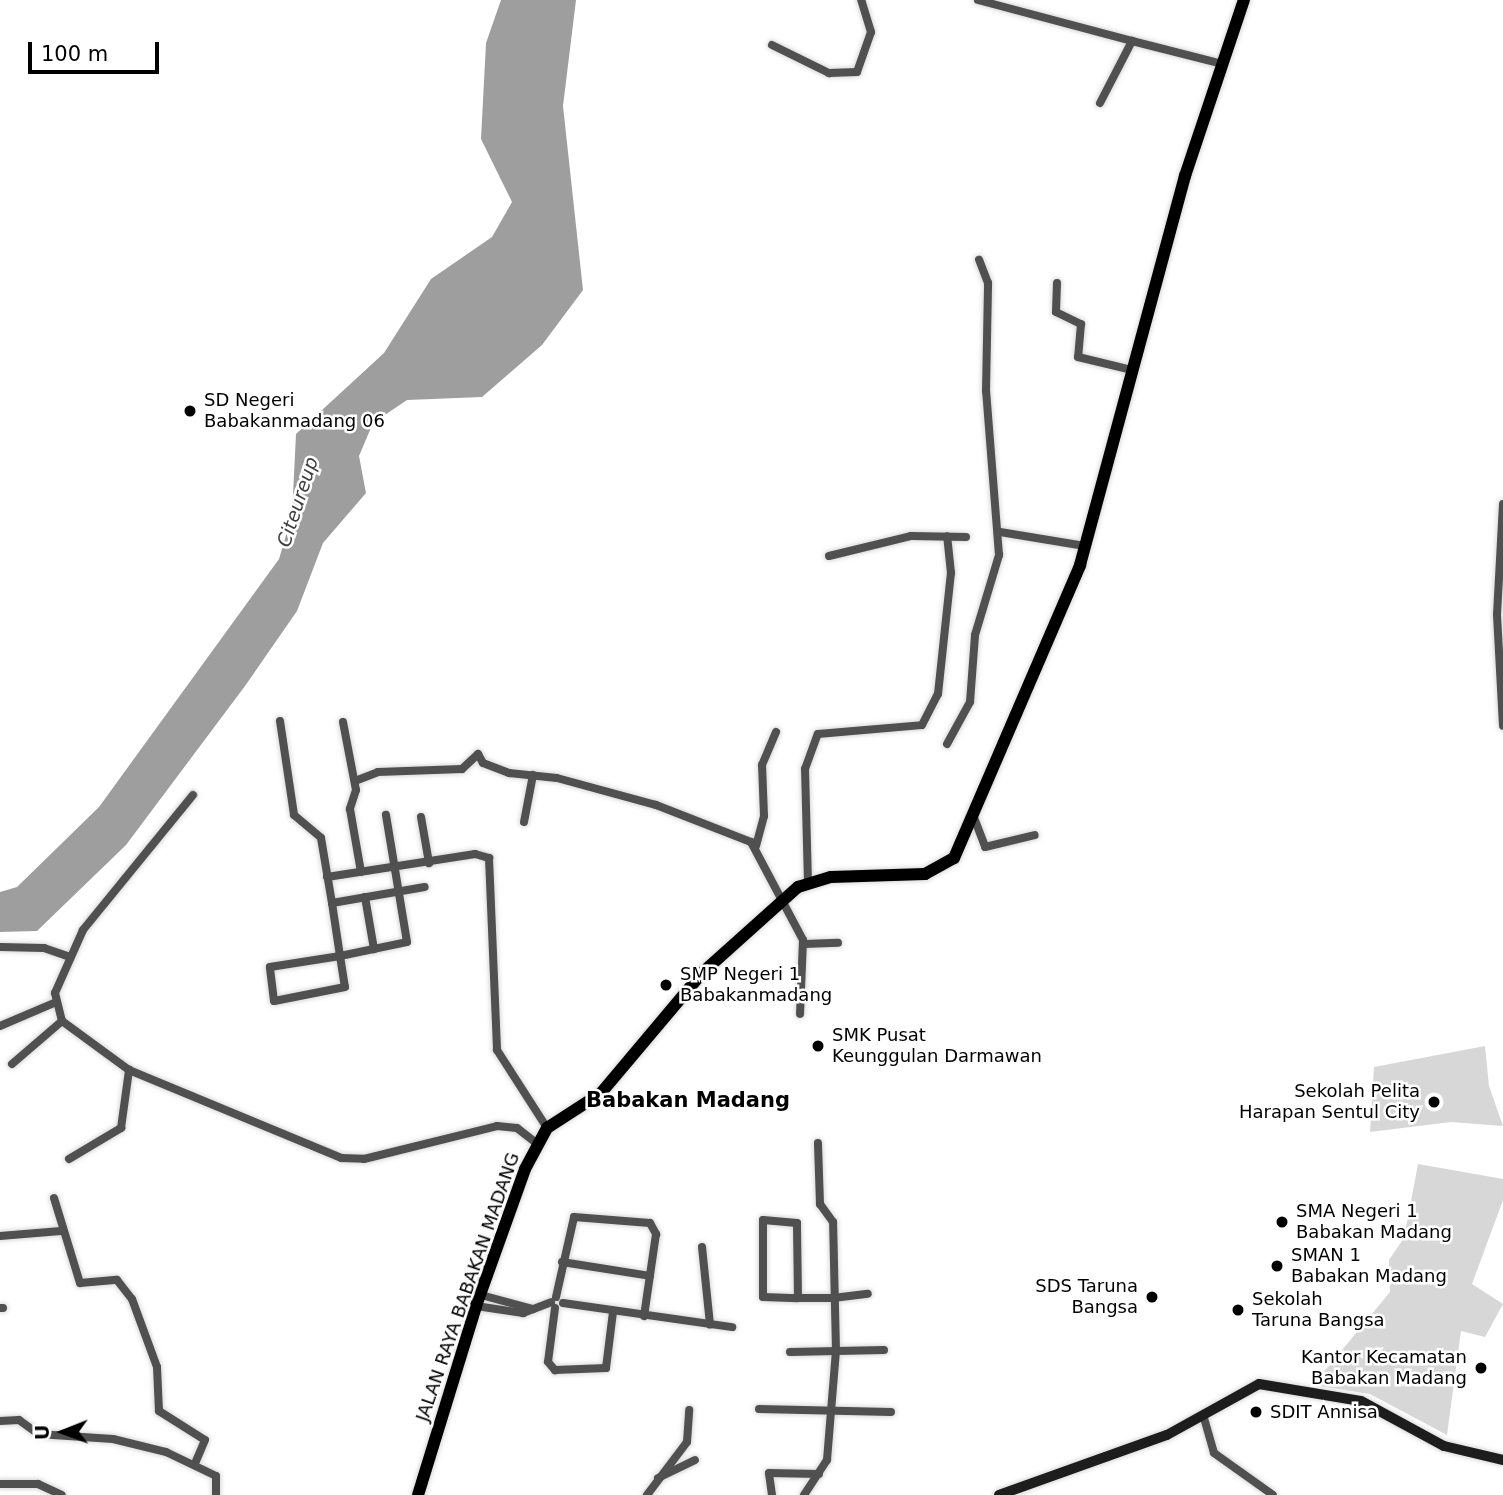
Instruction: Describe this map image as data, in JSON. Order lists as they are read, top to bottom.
{
  "streets": {
    "main road": ["JALAN RAYA BABAKAN MADANG"]
  },
  "districts": ["Babakan Madang"],
  "water": ["Citeureup"],
  "places": [
    "SD Negeri Babakanmadang 06",
    "SMP Negeri 1 Babakanmadang",
    "SMK Pusat Keunggulan Darmawan",
    "Sekolah Pelita Harapan Sentul City",
    "SMA Negeri 1 Babakan Madang",
    "SMAN 1 Babakan Madang",
    "SDS Taruna Bangsa",
    "Sekolah Taruna Bangsa",
    "Kantor Kecamatan Babakan Madang",
    "SDIT Annisa"
  ],
  "scale_bar": "100 m",
  "north": "left"
}
